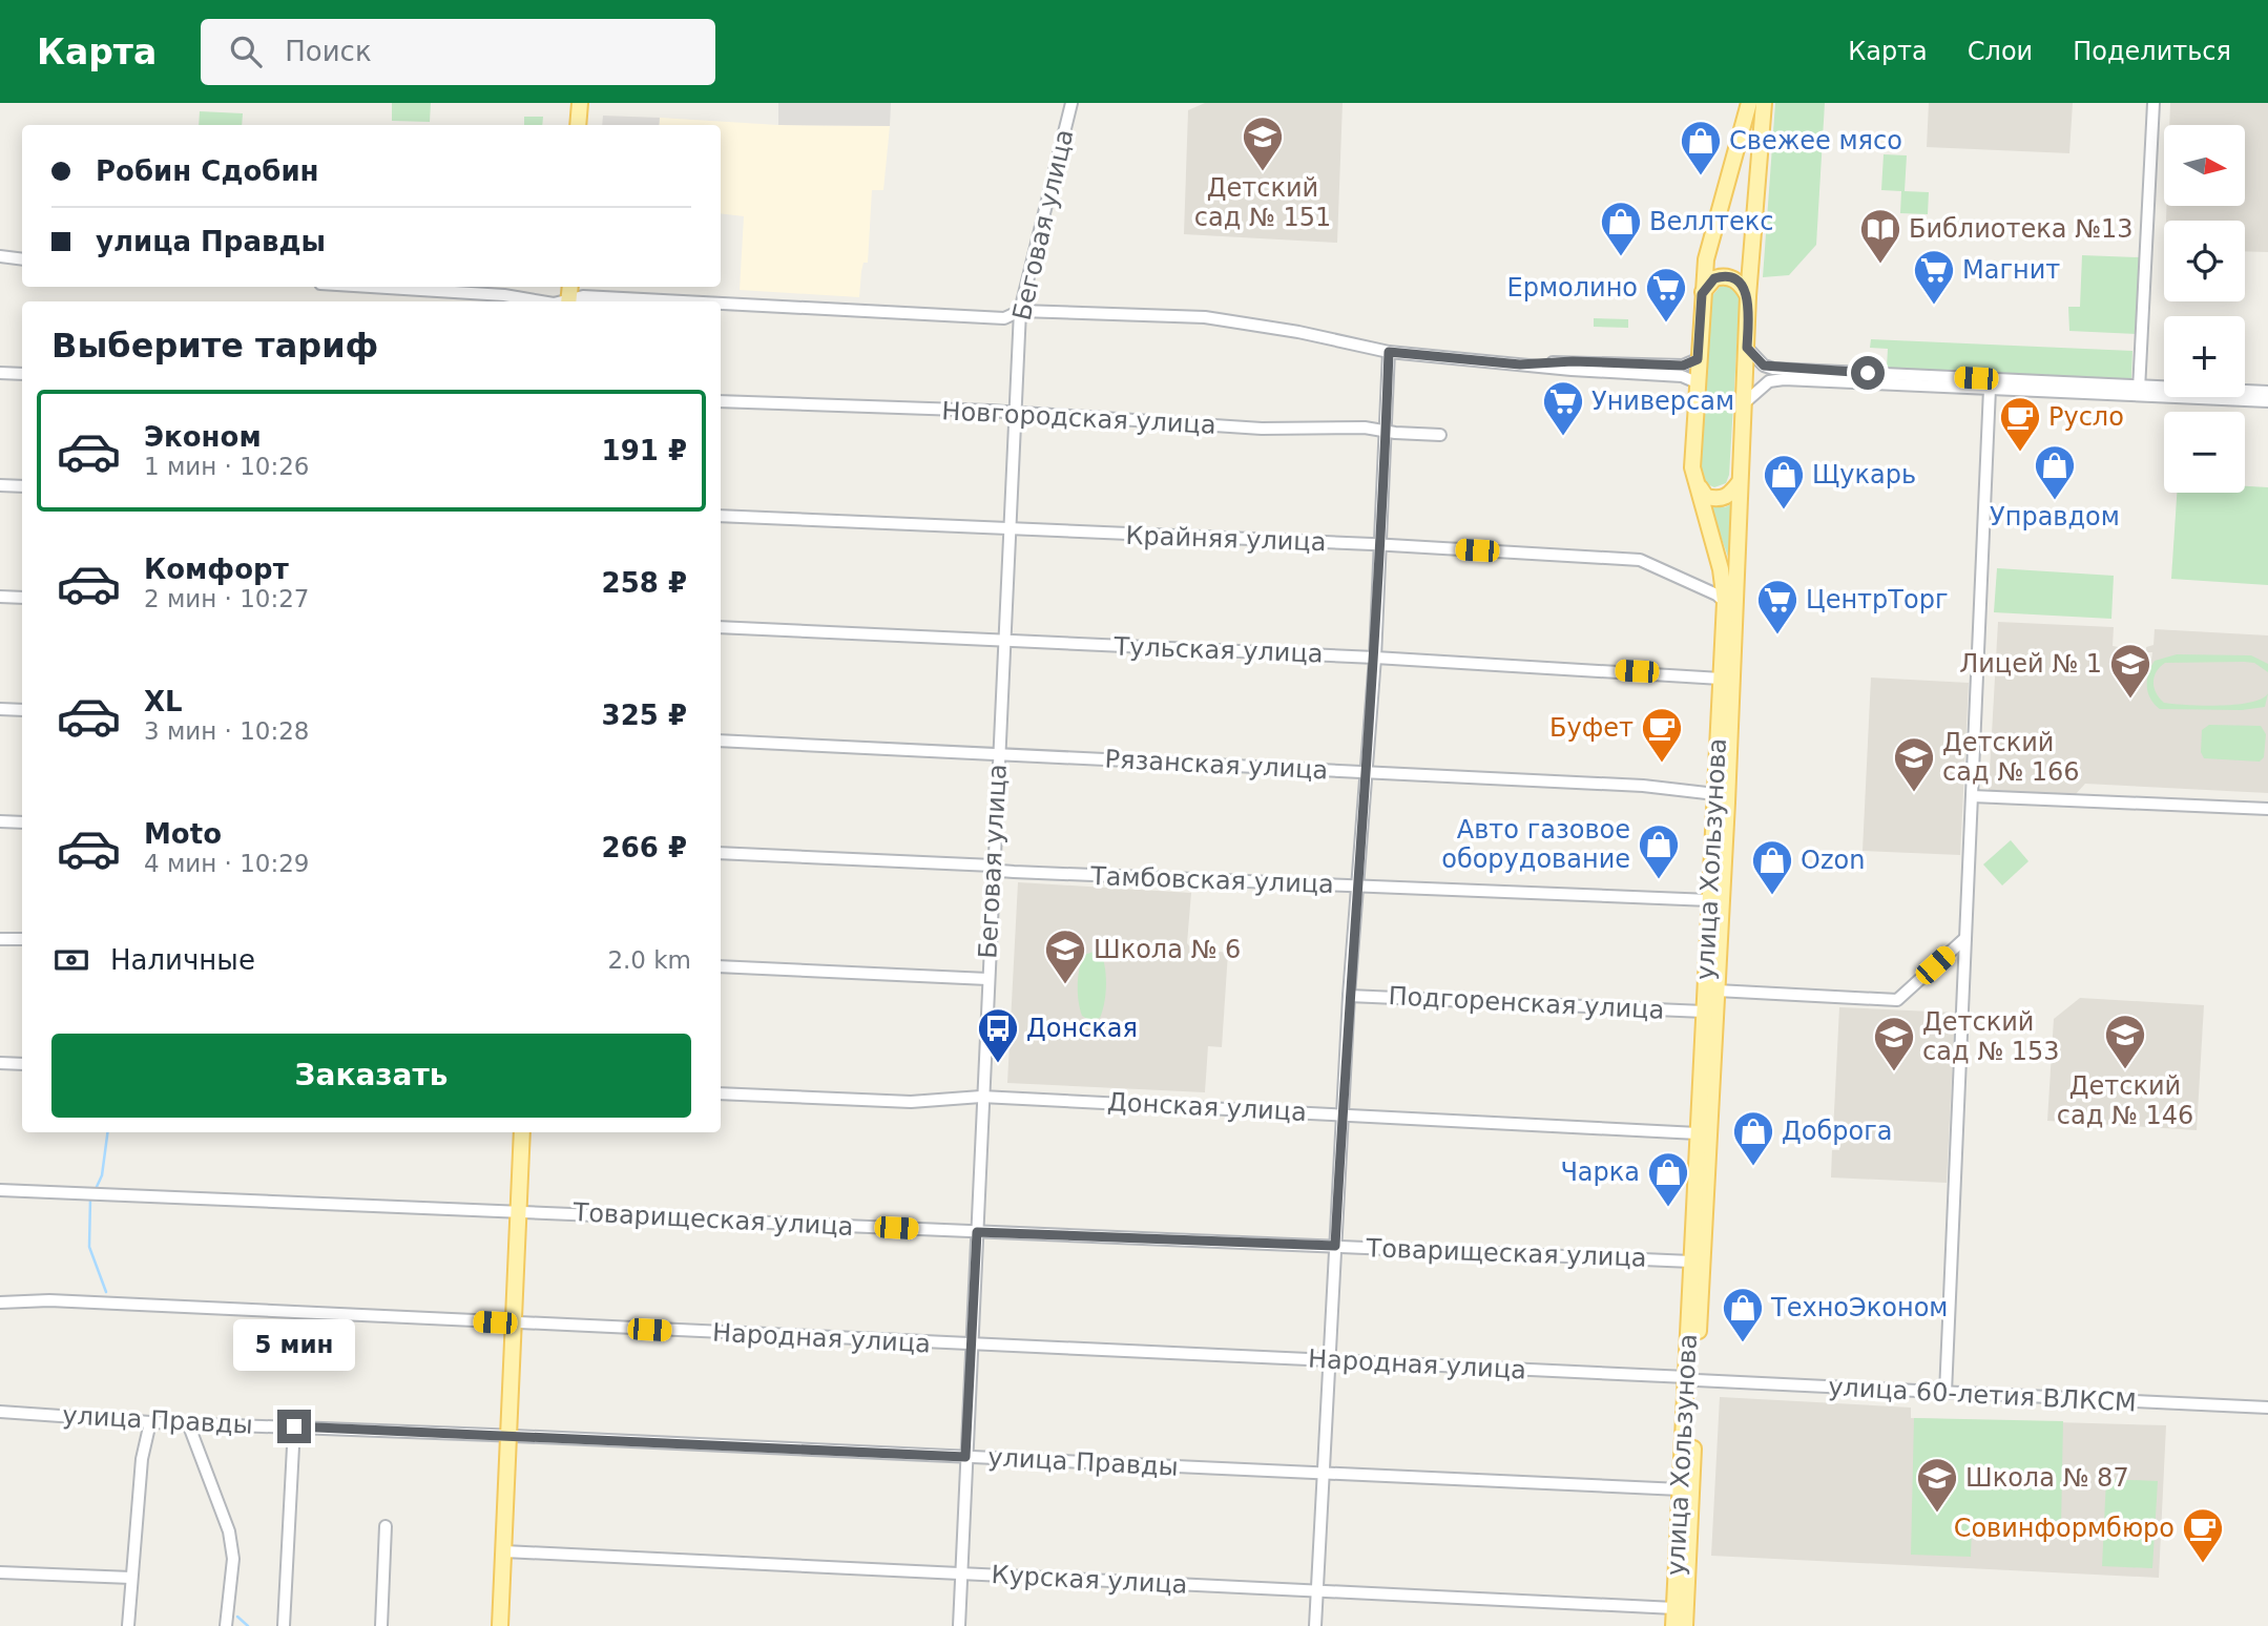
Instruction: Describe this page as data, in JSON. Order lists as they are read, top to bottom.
{
  "streets": {
    "main road": ["улица Хользунова"],
    "street": [
      "Беговая улица",
      "Новгородская улица",
      "Крайняя улица",
      "Тульская улица",
      "Рязанская улица",
      "Тамбовская улица",
      "Подгоренская улица",
      "Донская улица",
      "Товарищеская улица",
      "Народная улица",
      "улица 60-летия ВЛКСМ",
      "улица Правды",
      "Курская улица"
    ]
  },
  "crossings": [
    ["Беговая улица", "Новгородская улица"],
    ["Беговая улица", "Крайняя улица"],
    ["Беговая улица", "Тульская улица"],
    ["Беговая улица", "Рязанская улица"],
    ["Беговая улица", "Тамбовская улица"],
    ["Беговая улица", "Донская улица"],
    ["Беговая улица", "Товарищеская улица"],
    ["Беговая улица", "Народная улица"],
    ["Беговая улица", "улица Правды"],
    ["Беговая улица", "Курская улица"],
    ["Крайняя улица", "улица Хользунова"],
    ["Тульская улица", "улица Хользунова"],
    ["Рязанская улица", "улица Хользунова"],
    ["улица Хользунова", "Тамбовская улица"],
    ["улица Хользунова", "Подгоренская улица"],
    ["улица Хользунова", "Донская улица"],
    ["улица Хользунова", "Товарищеская улица"],
    ["улица Хользунова", "Народная улица"],
    ["улица Хользунова", "улица 60-летия ВЛКСМ"],
    ["улица Хользунова", "улица Правды"],
    ["улица Хользунова", "Курская улица"],
    ["Народная улица", "улица 60-летия ВЛКСМ"]
  ],
  "places": {
    "school or university": [
      "Детский сад № 151",
      "Лицей № 1",
      "Детский сад № 166",
      "Школа № 6",
      "Детский сад № 146",
      "Детский сад № 153",
      "Школа № 87"
    ],
    "shop": [
      "Свежее мясо",
      "Веллтекс",
      "Управдом",
      "Щукарь",
      "Авто газовое оборудование",
      "Ozon",
      "Доброга",
      "Чарка",
      "ТехноЭконом"
    ],
    "library": ["Библиотека №13"],
    "supermarket": [
      "Магнит",
      "Ермолино",
      "Универсам",
      "ЦентрТорг"
    ],
    "cafe": ["Русло", "Буфет", "Совинформбюро"],
    "bus stop": ["Донская"]
  },
  "north": "right",
  "page": {
    "header": "Карта",
    "search": "Поиск",
    "nav": ["Карта", "Слои", "Поделиться"],
    "map_buttons": ["+", "−"],
    "banner": ["Робин Сдобин", "улица Правды"],
    "heading": "Выберите тариф",
    "list": [
      {
        "name": "Эконом",
        "note": "1 мин · 10:26",
        "value": "191 ₽"
      },
      {
        "name": "Комфорт",
        "note": "2 мин · 10:27",
        "value": "258 ₽"
      },
      {
        "name": "XL",
        "note": "3 мин · 10:28",
        "value": "325 ₽"
      },
      {
        "name": "Moto",
        "note": "4 мин · 10:29",
        "value": "266 ₽"
      }
    ],
    "pay": ["Наличные", "2.0 km"],
    "buttons": "Заказать",
    "bubble": "5 мин"
  }
}
